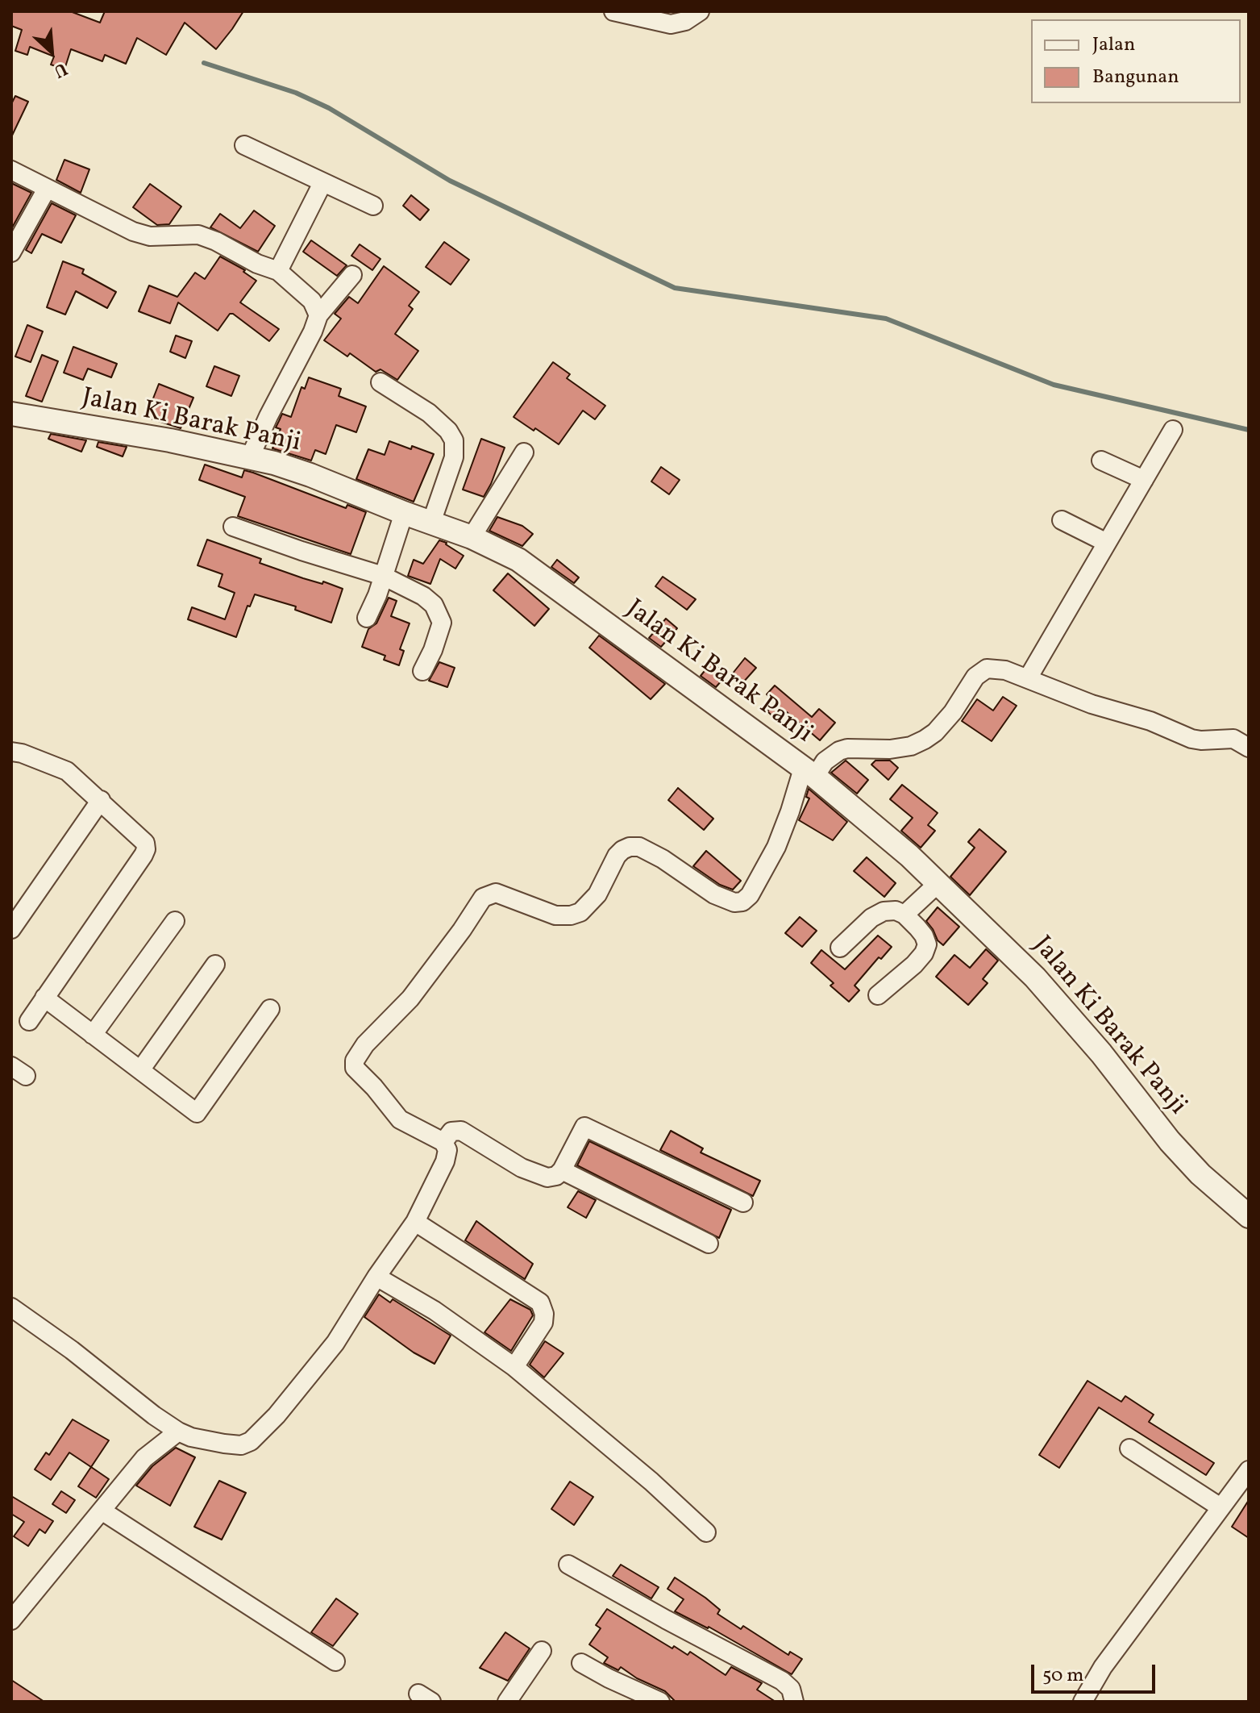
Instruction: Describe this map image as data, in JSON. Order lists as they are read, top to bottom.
{
  "streets": {
    "street": ["Jalan Ki Barak Panji"]
  },
  "legend": ["Jalan", "Bangunan"],
  "scale_bar": "50 m",
  "north": "bottom right"
}
